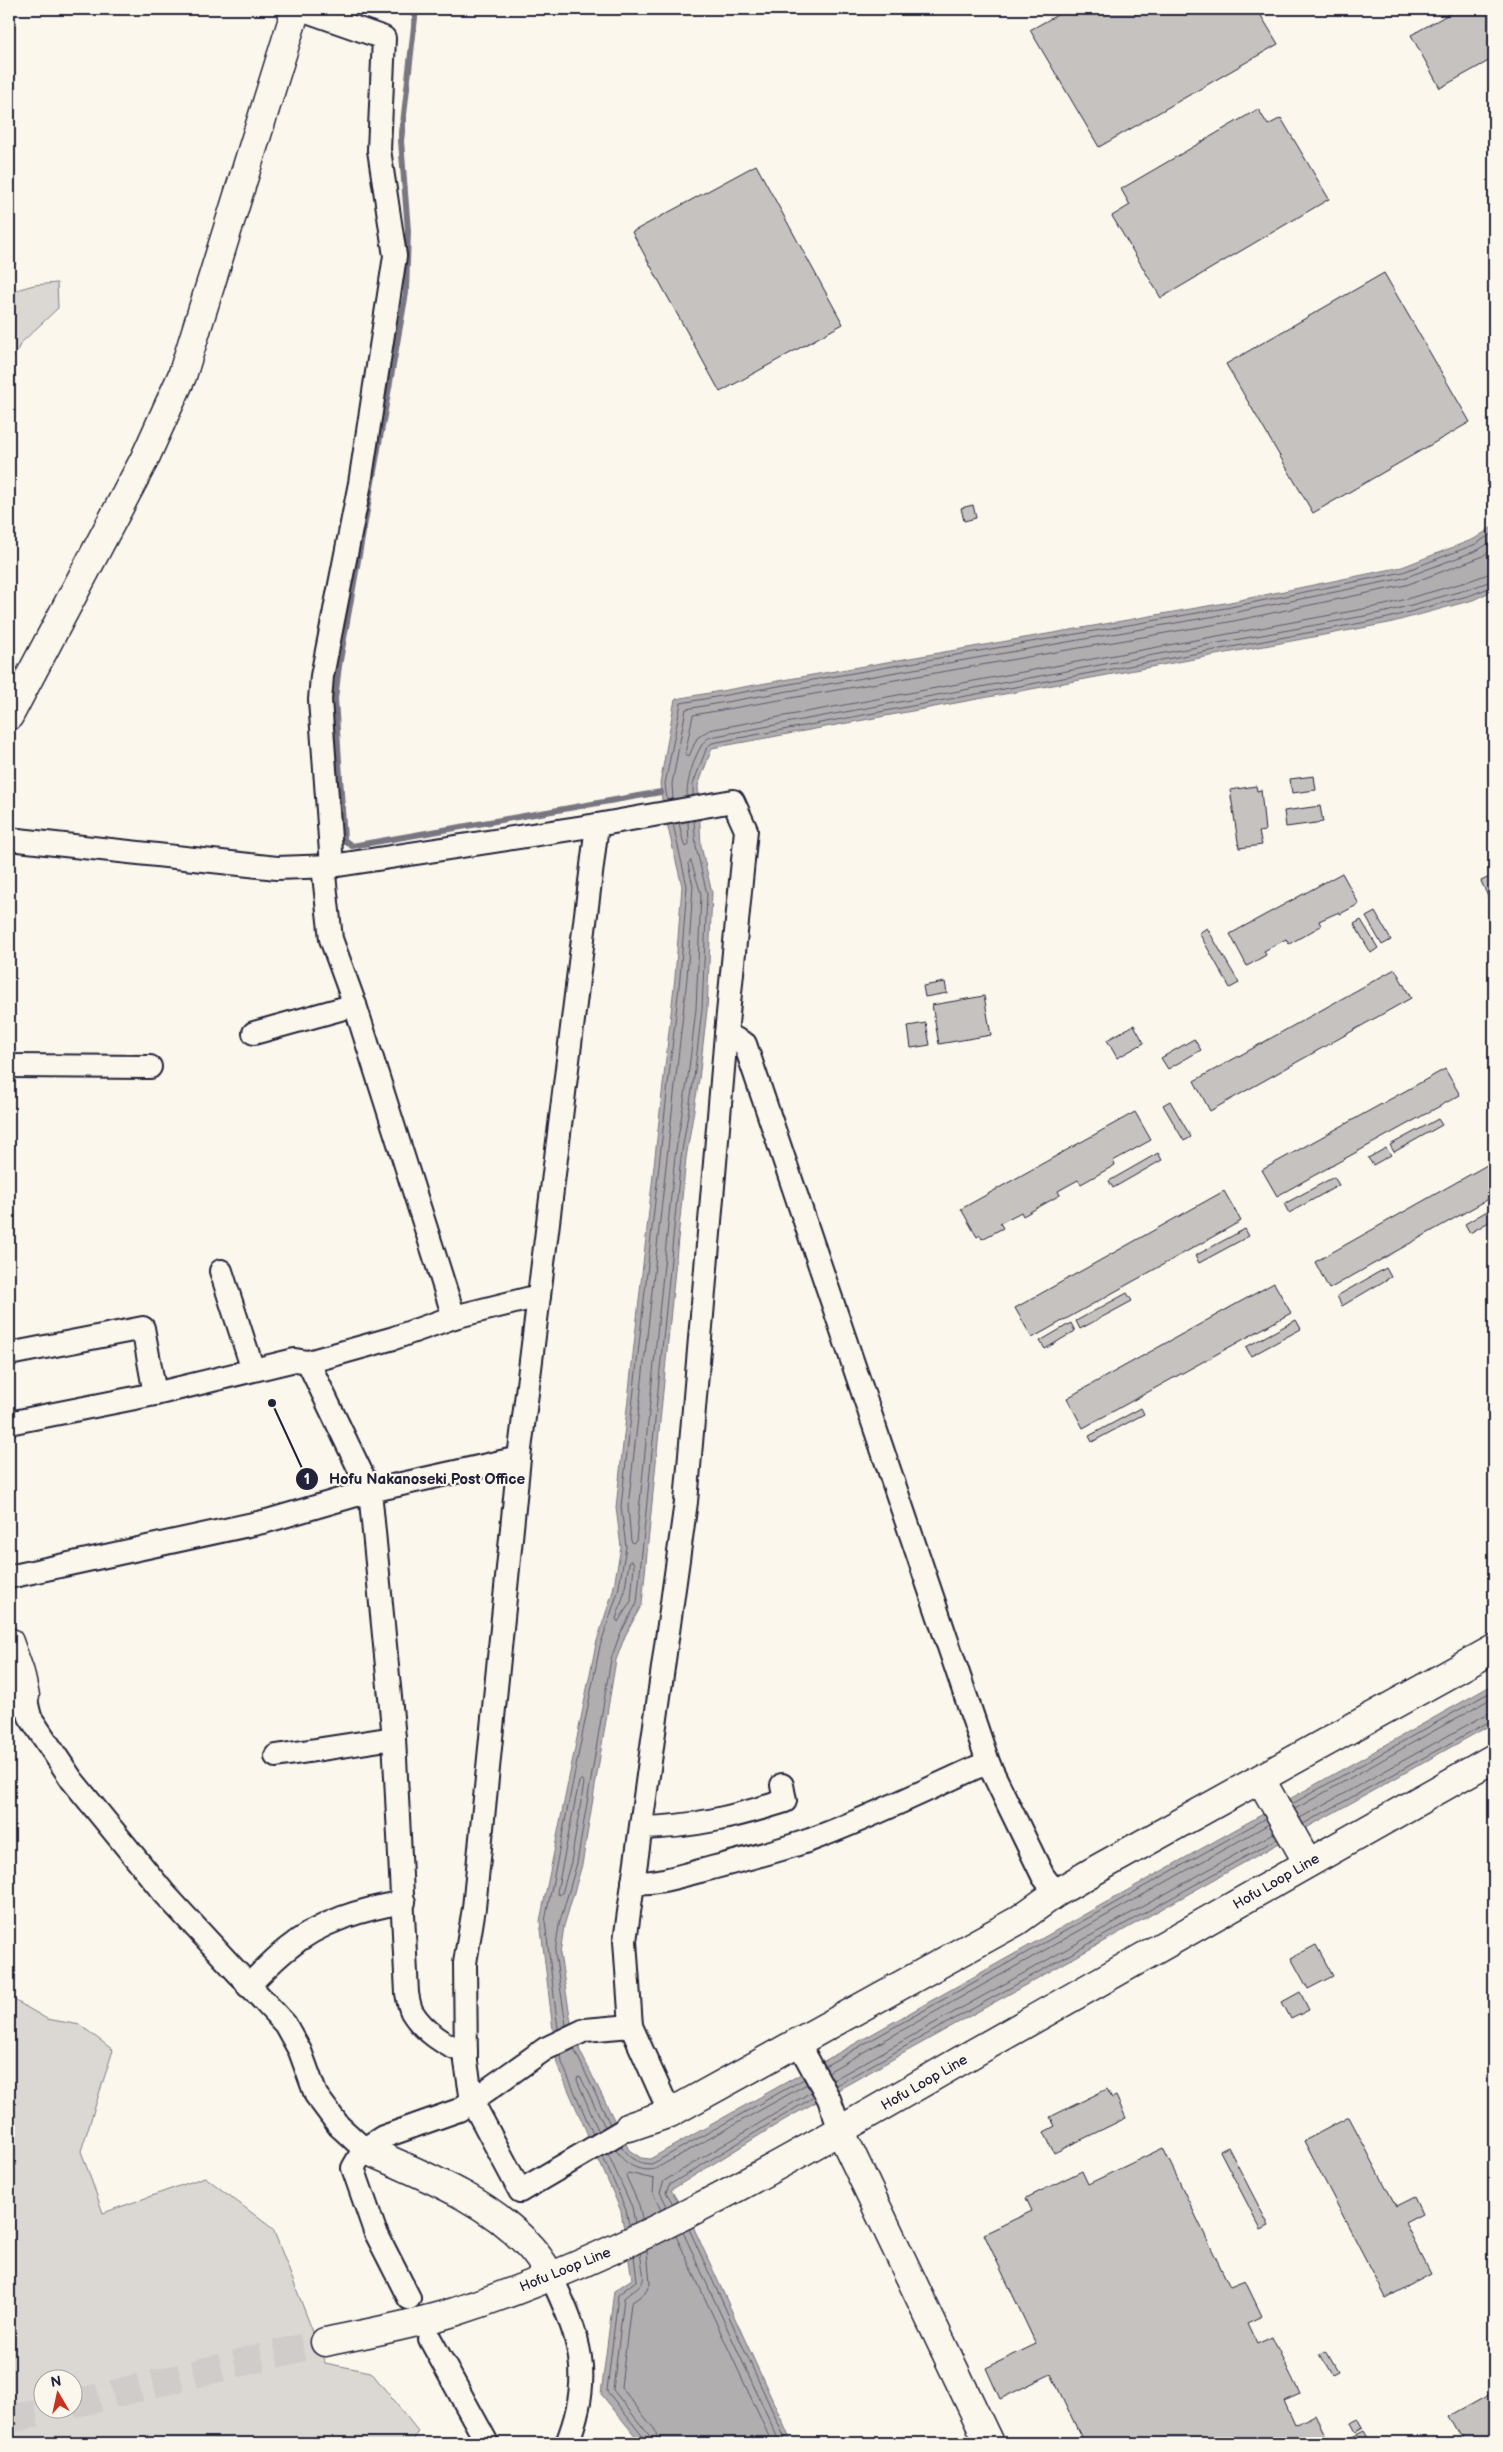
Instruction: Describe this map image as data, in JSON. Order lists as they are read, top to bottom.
{
  "streets": {
    "street": ["Hofu Loop Line"]
  },
  "places": ["Hofu Nakanoseki Post Office"],
  "north": "top"
}
